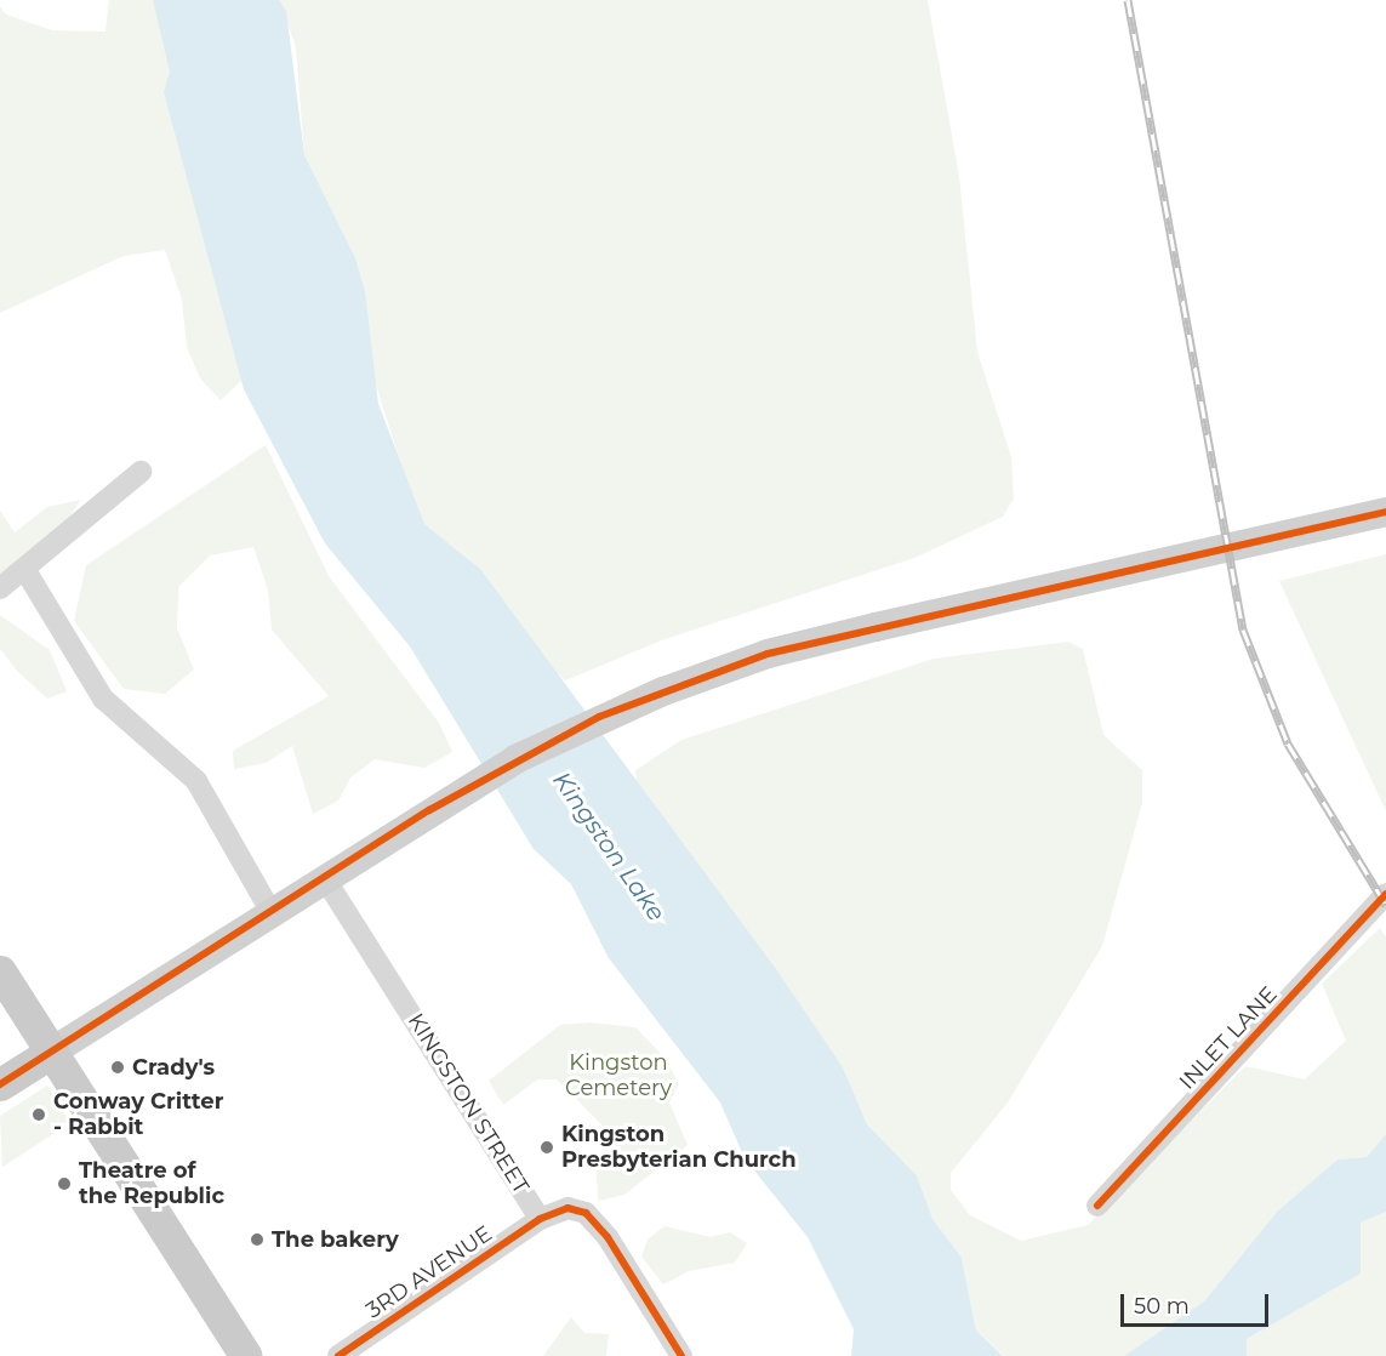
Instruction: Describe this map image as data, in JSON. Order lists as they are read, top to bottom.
{
  "streets": {
    "street": ["INLET LANE", "KINGSTON STREET", "3RD AVENUE"]
  },
  "crossings": [
    ["KINGSTON STREET", "3RD AVENUE"]
  ],
  "water": ["Kingston Lake"],
  "parks": ["Kingston Cemetery"],
  "places": [
    "Crady's",
    "Conway Critter - Rabbit",
    "Kingston Presbyterian Church",
    "Theatre of the Republic",
    "The bakery"
  ],
  "scale_bar": "50 m"
}
